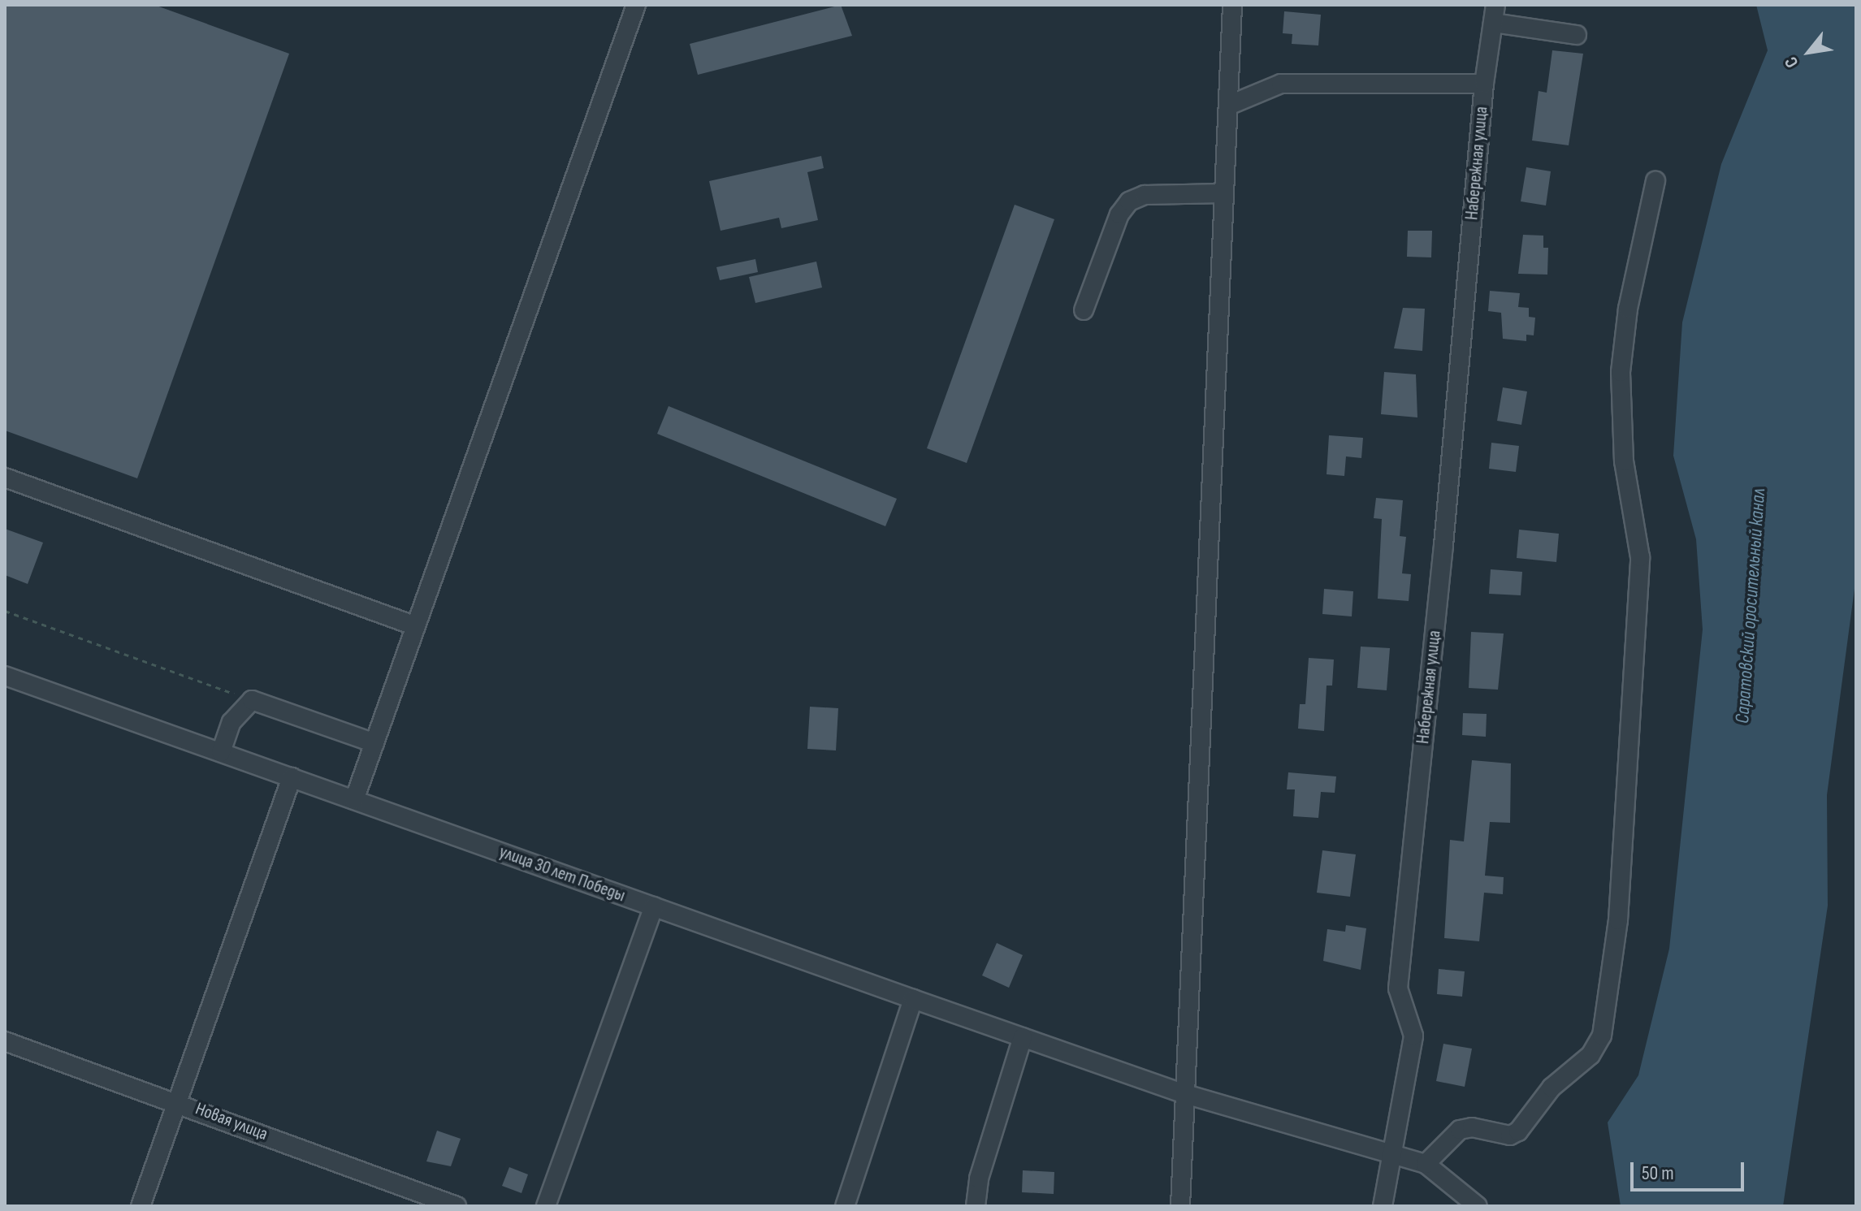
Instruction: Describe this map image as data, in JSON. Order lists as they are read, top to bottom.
{
  "streets": {
    "street": ["Набережная улица", "улица 30 лет Победы", "Новая улица"]
  },
  "water": ["Саратовский оросительный канал"],
  "scale_bar": "50 m",
  "north": "bottom left"
}
